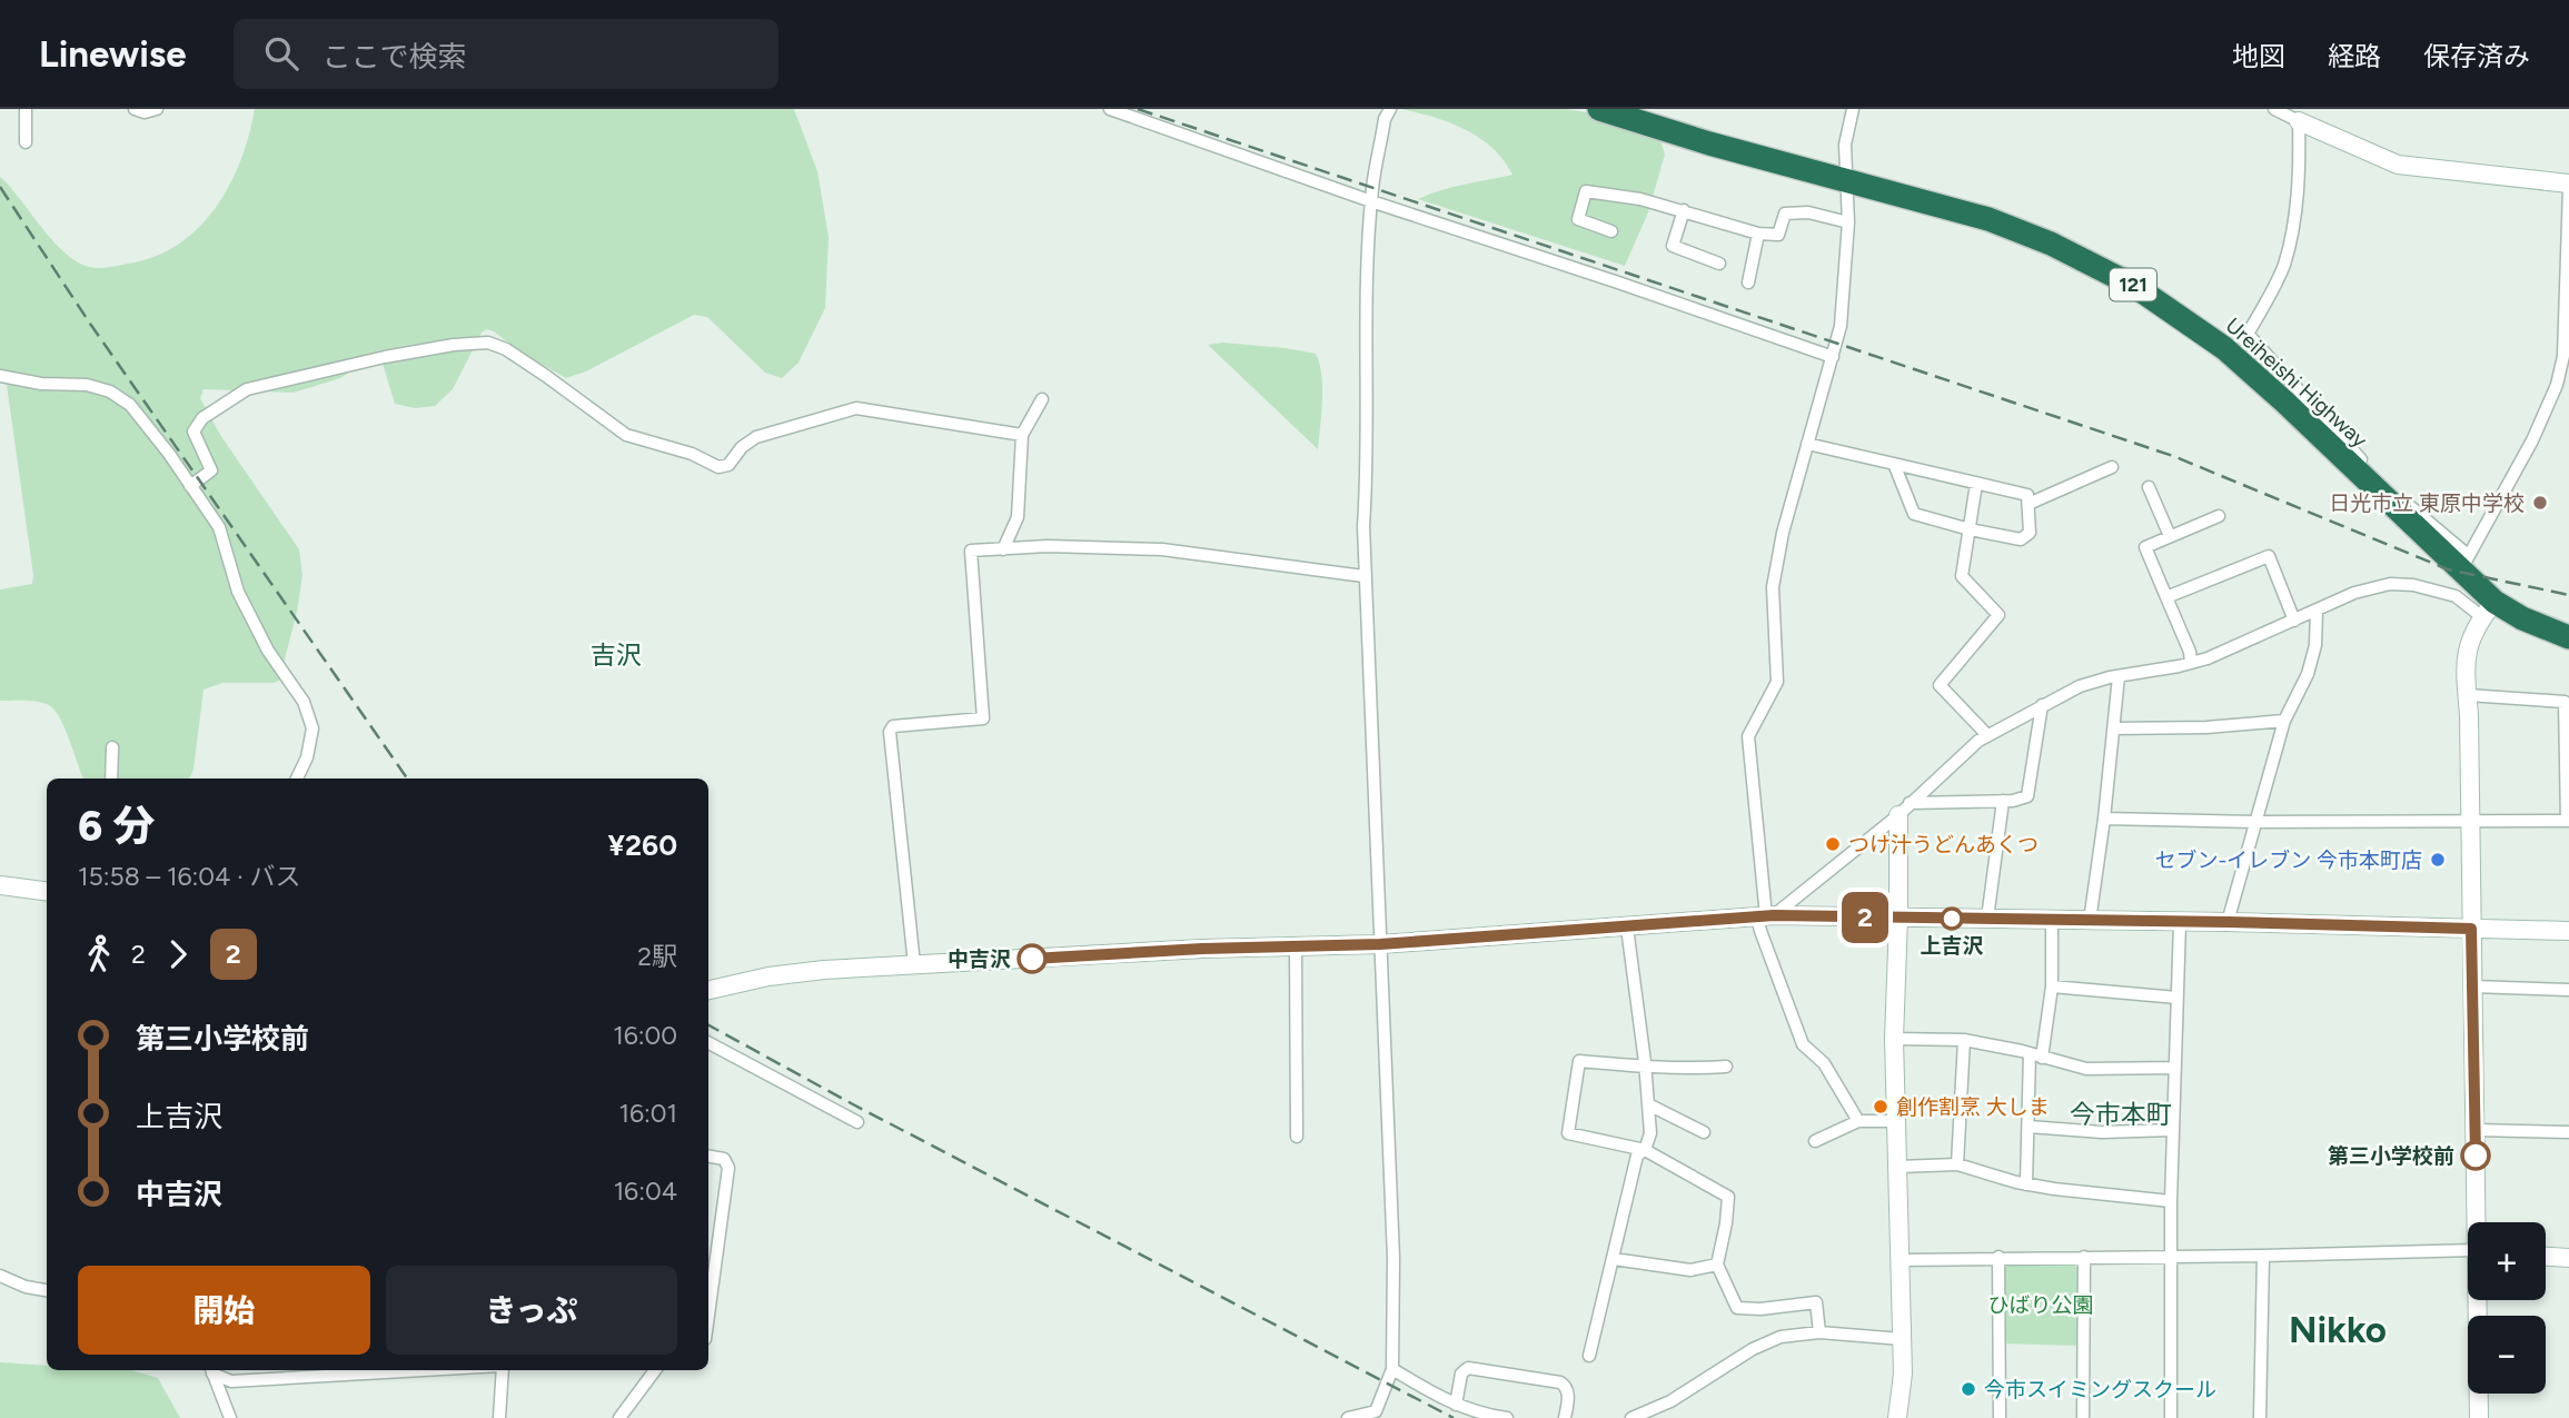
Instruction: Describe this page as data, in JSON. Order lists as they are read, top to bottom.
{
  "streets": {
    "highway": ["121", "Ureiheishi Highway"]
  },
  "districts": ["吉沢", "今市本町", "Nikko"],
  "parks": ["ひばり公園"],
  "places": [
    "日光市立 東原中学校",
    "つけ汁うどんあくつ",
    "セブン-イレブン 今市本町店",
    "上吉沢",
    "中吉沢",
    "創作割烹 大しま",
    "第三小学校前",
    "今市スイミングスクール"
  ],
  "lines": ["bus line 2"],
  "page": {
    "header": "Linewise",
    "search": "ここで検索",
    "nav": ["地図", "経路", "保存済み"],
    "on_map": "2",
    "heading": ["6 分", "15:58 – 16:04 · バス", "¥260"],
    "legs": ["2", "2", "2駅"],
    "list": [
      {
        "name": "第三小学校前",
        "value": "16:00"
      },
      {
        "name": "上吉沢",
        "value": "16:01"
      },
      {
        "name": "中吉沢",
        "value": "16:04"
      }
    ],
    "map_buttons": ["+", "−"],
    "buttons": ["開始", "きっぷ"]
  }
}
